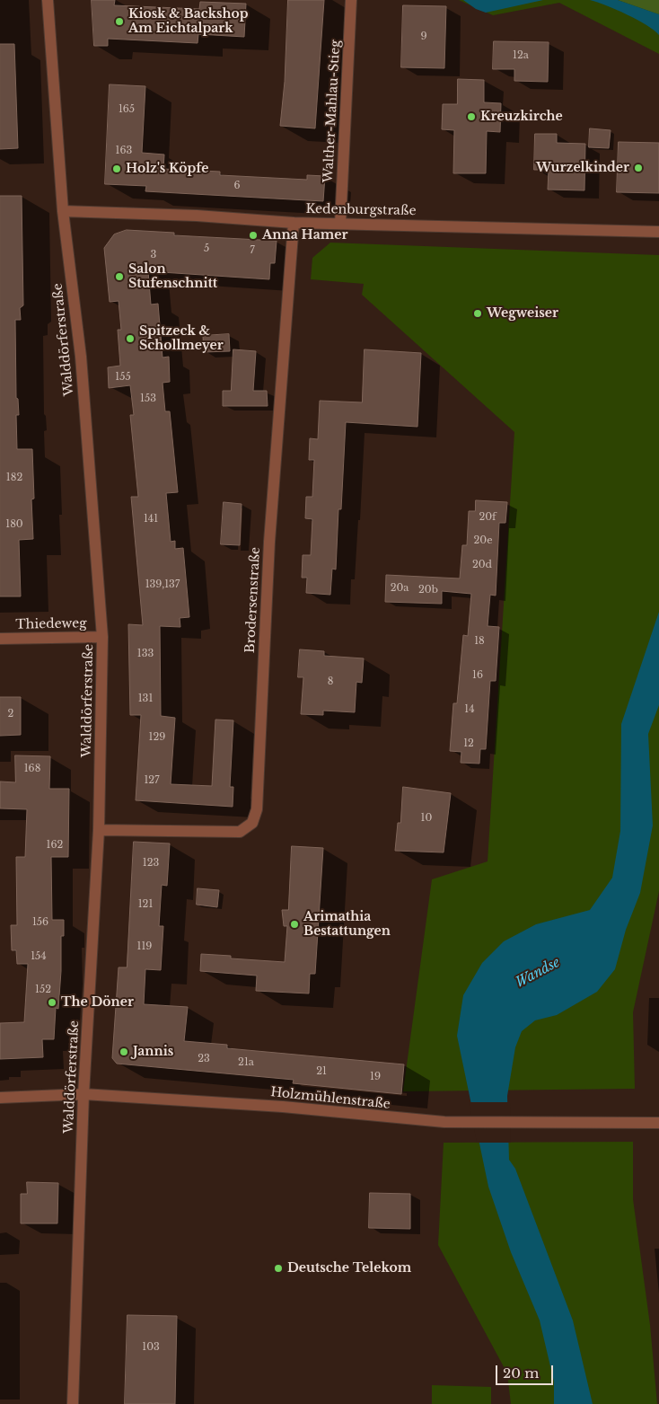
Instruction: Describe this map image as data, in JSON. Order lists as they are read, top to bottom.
{
  "streets": {
    "street": [
      "Walther-Mahlau-Stieg",
      "Kedenburgstraße",
      "Walddörferstraße",
      "Brodersenstraße",
      "Thiedeweg",
      "Holzmühlenstraße"
    ]
  },
  "crossings": [
    ["Walther-Mahlau-Stieg", "Kedenburgstraße"],
    ["Kedenburgstraße", "Walddörferstraße"],
    ["Kedenburgstraße", "Brodersenstraße"],
    ["Walddörferstraße", "Brodersenstraße"],
    ["Walddörferstraße", "Thiedeweg"],
    ["Walddörferstraße", "Holzmühlenstraße"]
  ],
  "water": ["Wandse"],
  "places": [
    "Kiosk & Backshop Am Eichtalpark",
    "Kreuzkirche",
    "Wurzelkinder",
    "Holz's Köpfe",
    "Anna Hamer",
    "Salon Stufenschnitt",
    "Wegweiser",
    "Spitzeck & Schollmeyer",
    "Arimathia Bestattungen",
    "The Döner",
    "Jannis",
    "Deutsche Telekom"
  ],
  "house_numbers": [
    "9",
    "12a",
    "165",
    "163",
    "6",
    "5",
    "7",
    "3",
    "155",
    "153",
    "182",
    "20f",
    "141",
    "180",
    "20e",
    "20d",
    "139,137",
    "20a",
    "20b",
    "18",
    "133",
    "16",
    "8",
    "131",
    "14",
    "2",
    "129",
    "12",
    "168",
    "127",
    "10",
    "162",
    "123",
    "121",
    "156",
    "119",
    "154",
    "152",
    "23",
    "21a",
    "21",
    "19",
    "103"
  ],
  "scale_bar": "20 m"
}
